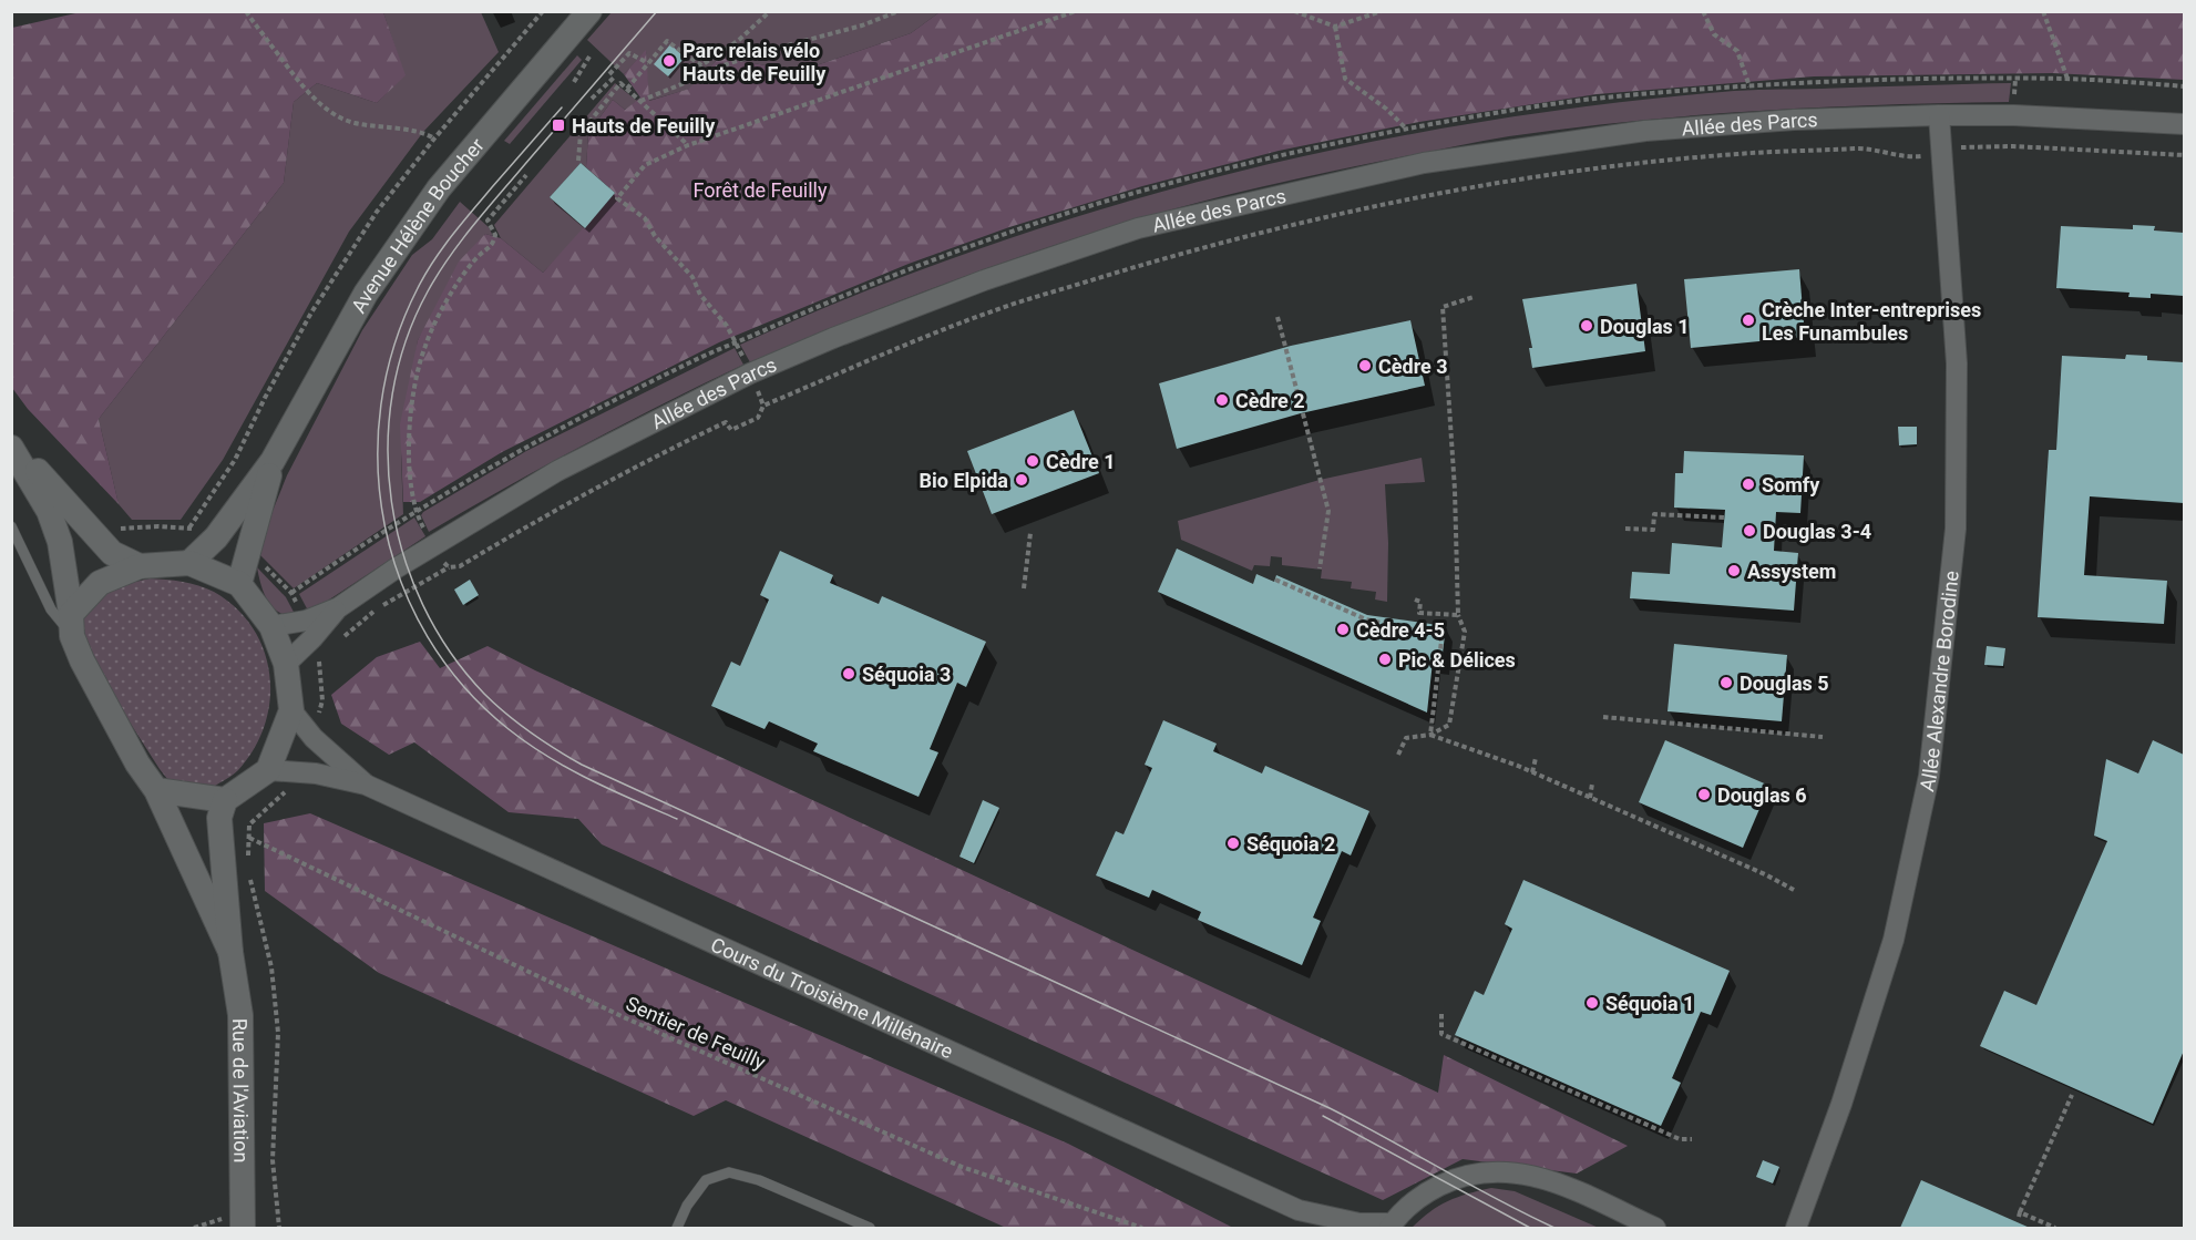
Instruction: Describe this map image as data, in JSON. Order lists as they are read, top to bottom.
{
  "streets": {
    "street": [
      "Allée des Parcs",
      "Avenue Hélène Boucher",
      "Allée Alexandre Borodine",
      "Cours du Troisième Millénaire",
      "Rue de l'Aviation"
    ],
    "path": ["Sentier de Feuilly"]
  },
  "crossings": [
    ["Allée des Parcs", "Avenue Hélène Boucher"],
    ["Allée des Parcs", "Allée Alexandre Borodine"],
    ["Allée des Parcs", "Cours du Troisième Millénaire"],
    ["Allée des Parcs", "Rue de l'Aviation"],
    ["Avenue Hélène Boucher", "Cours du Troisième Millénaire"],
    ["Avenue Hélène Boucher", "Rue de l'Aviation"],
    ["Cours du Troisième Millénaire", "Rue de l'Aviation"]
  ],
  "parks": ["Forêt de Feuilly"],
  "places": {
    "other": [
      "Parc relais vélo Hauts de Feuilly",
      "Crèche Inter-entreprises Les Funambules",
      "Douglas 1",
      "Cèdre 3",
      "Cèdre 2",
      "Cèdre 1",
      "Bio Elpida",
      "Somfy",
      "Douglas 3-4",
      "Assystem",
      "Cèdre 4-5",
      "Pic & Délices",
      "Séquoia 3",
      "Douglas 5",
      "Douglas 6",
      "Séquoia 2",
      "Séquoia 1"
    ],
    "transit": ["Hauts de Feuilly"]
  }
}
